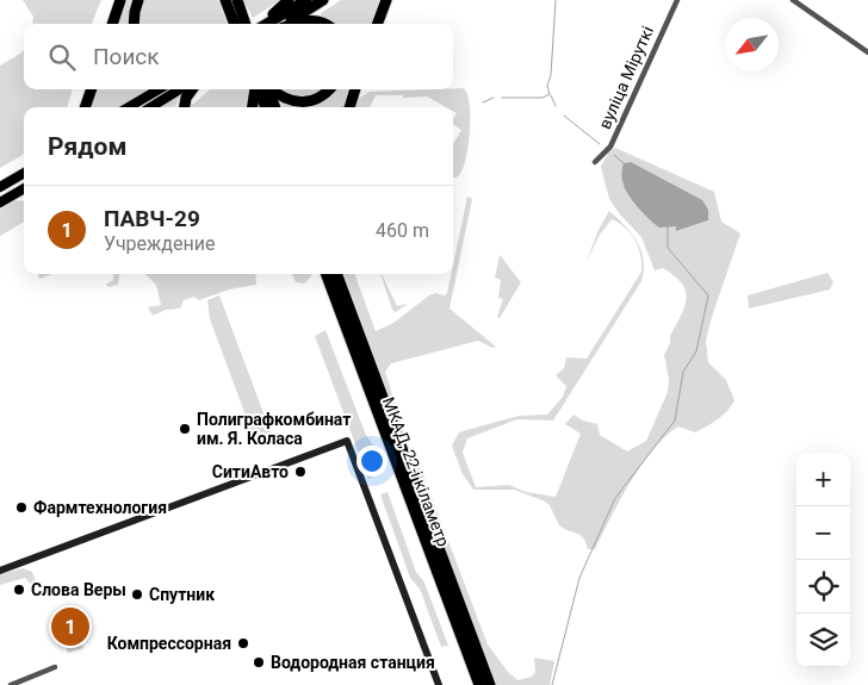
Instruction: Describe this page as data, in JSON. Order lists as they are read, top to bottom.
{
  "streets": {
    "highway": ["МКАД, 22-і кіламетр"],
    "street": ["вуліца Міруткі"]
  },
  "places": [
    "Полиграфкомбинат им. Я. Коласа",
    "СитиАвто",
    "Фармтехнология",
    "Слова Веры",
    "Спутник",
    "Компрессорная",
    "Водородная станция"
  ],
  "north": "bottom left",
  "page": {
    "search": "Поиск",
    "heading": "Рядом",
    "list": [
      {
        "mark": "1",
        "name": "ПАВЧ-29",
        "note": "Учреждение",
        "value": "460 m"
      }
    ],
    "map_buttons": ["+", "−"],
    "pins": "1"
  }
}
